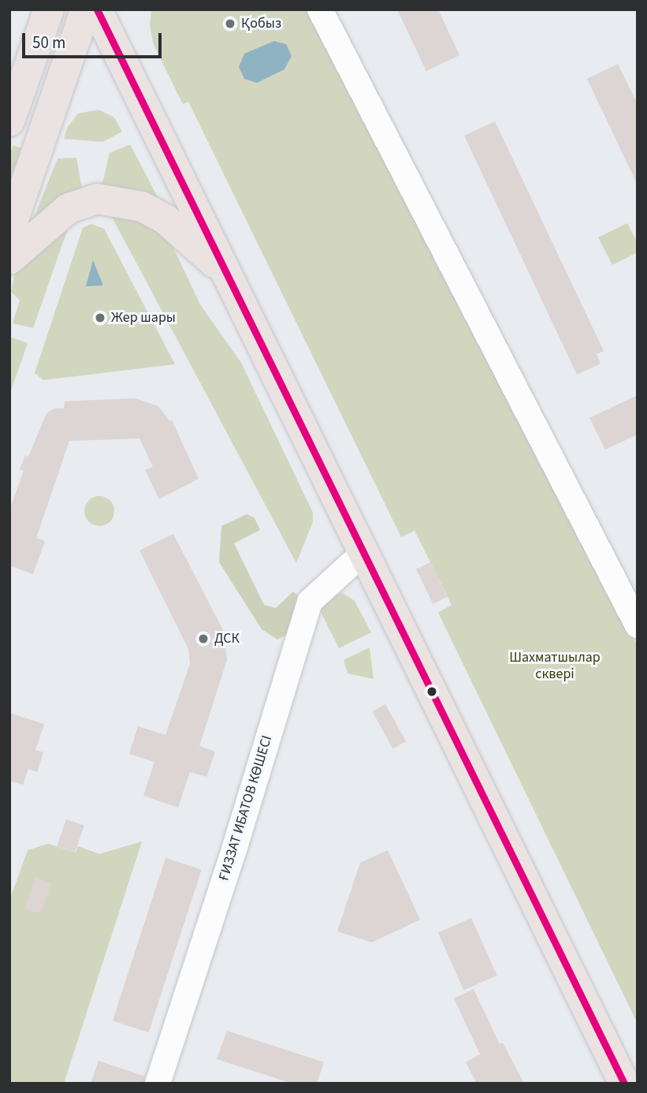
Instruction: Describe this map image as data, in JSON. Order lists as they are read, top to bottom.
{
  "streets": {
    "street": ["ҒИЗЗАТ ИБАТОВ КӨШЕСІ"]
  },
  "parks": ["Шахматшылар сквері"],
  "places": ["Қобыз", "Жер шары", "ДСК"],
  "scale_bar": "50 m"
}
